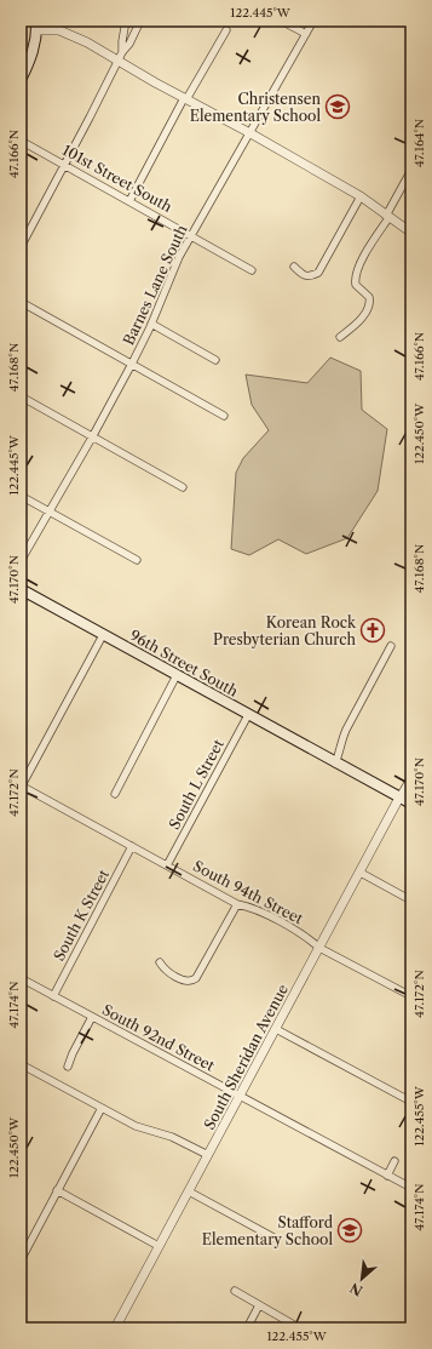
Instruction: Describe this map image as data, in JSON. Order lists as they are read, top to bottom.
{
  "streets": {
    "main road": ["96th Street South"],
    "street": [
      "101st Street South",
      "Barnes Lane South",
      "South L Street",
      "South 94th Street",
      "South K Street",
      "South 92nd Street",
      "South Sheridan Avenue"
    ]
  },
  "crossings": [
    ["101st Street South", "Barnes Lane South"],
    ["96th Street South", "South L Street"],
    ["96th Street South", "South Sheridan Avenue"],
    ["South L Street", "South 94th Street"],
    ["South 94th Street", "South K Street"],
    ["South 94th Street", "South Sheridan Avenue"],
    ["South K Street", "South 92nd Street"],
    ["South 92nd Street", "South Sheridan Avenue"]
  ],
  "places": {
    "school or university": ["Christensen Elementary School", "Stafford Elementary School"],
    "church": ["Korean Rock Presbyterian Church"]
  },
  "north": "bottom left",
  "coordinates": [
    "122.445°W",
    "47.164°N",
    "47.166°N",
    "47.168°N",
    "122.450°W",
    "47.170°N",
    "47.172°N",
    "47.174°N",
    "122.455°W"
  ]
}
